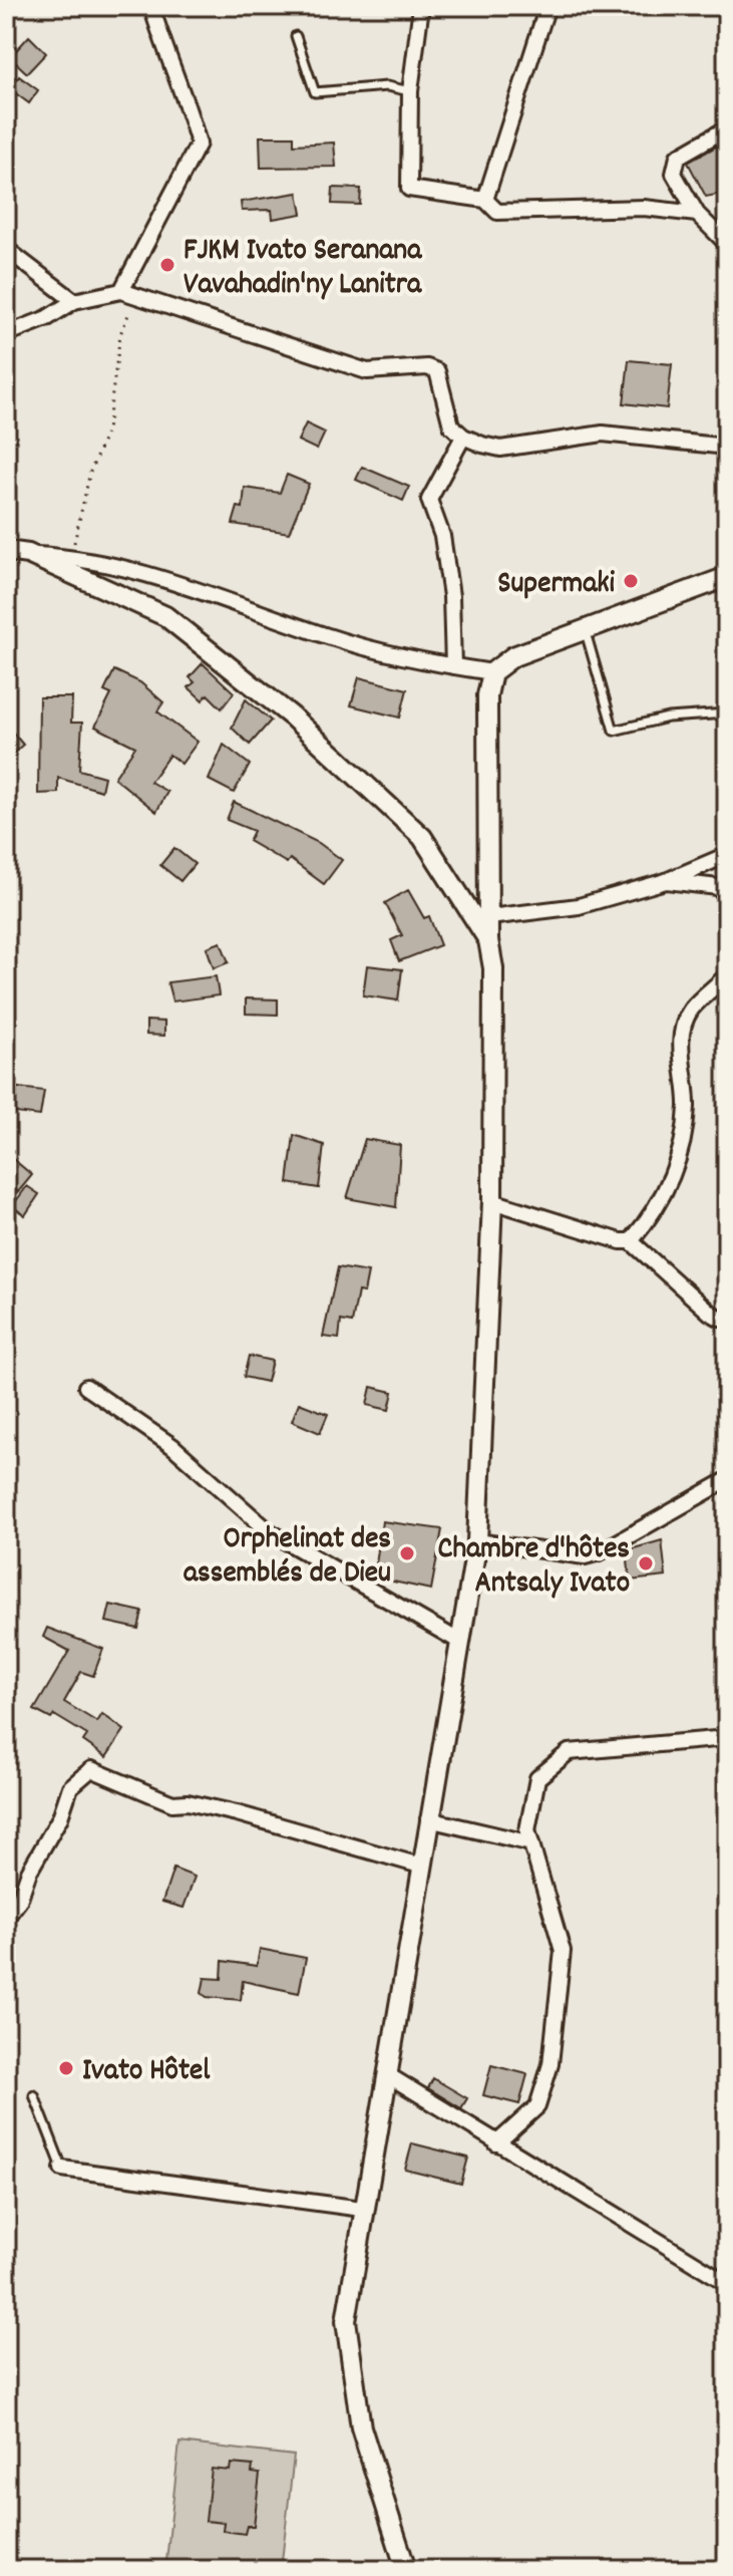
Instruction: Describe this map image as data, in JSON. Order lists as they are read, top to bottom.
{
  "places": [
    "FJKM Ivato Seranana Vavahadin'ny Lanitra",
    "Supermaki",
    "Orphelinat des assemblés de Dieu",
    "Chambre d'hôtes Antsaly Ivato",
    "Ivato Hôtel"
  ]
}
